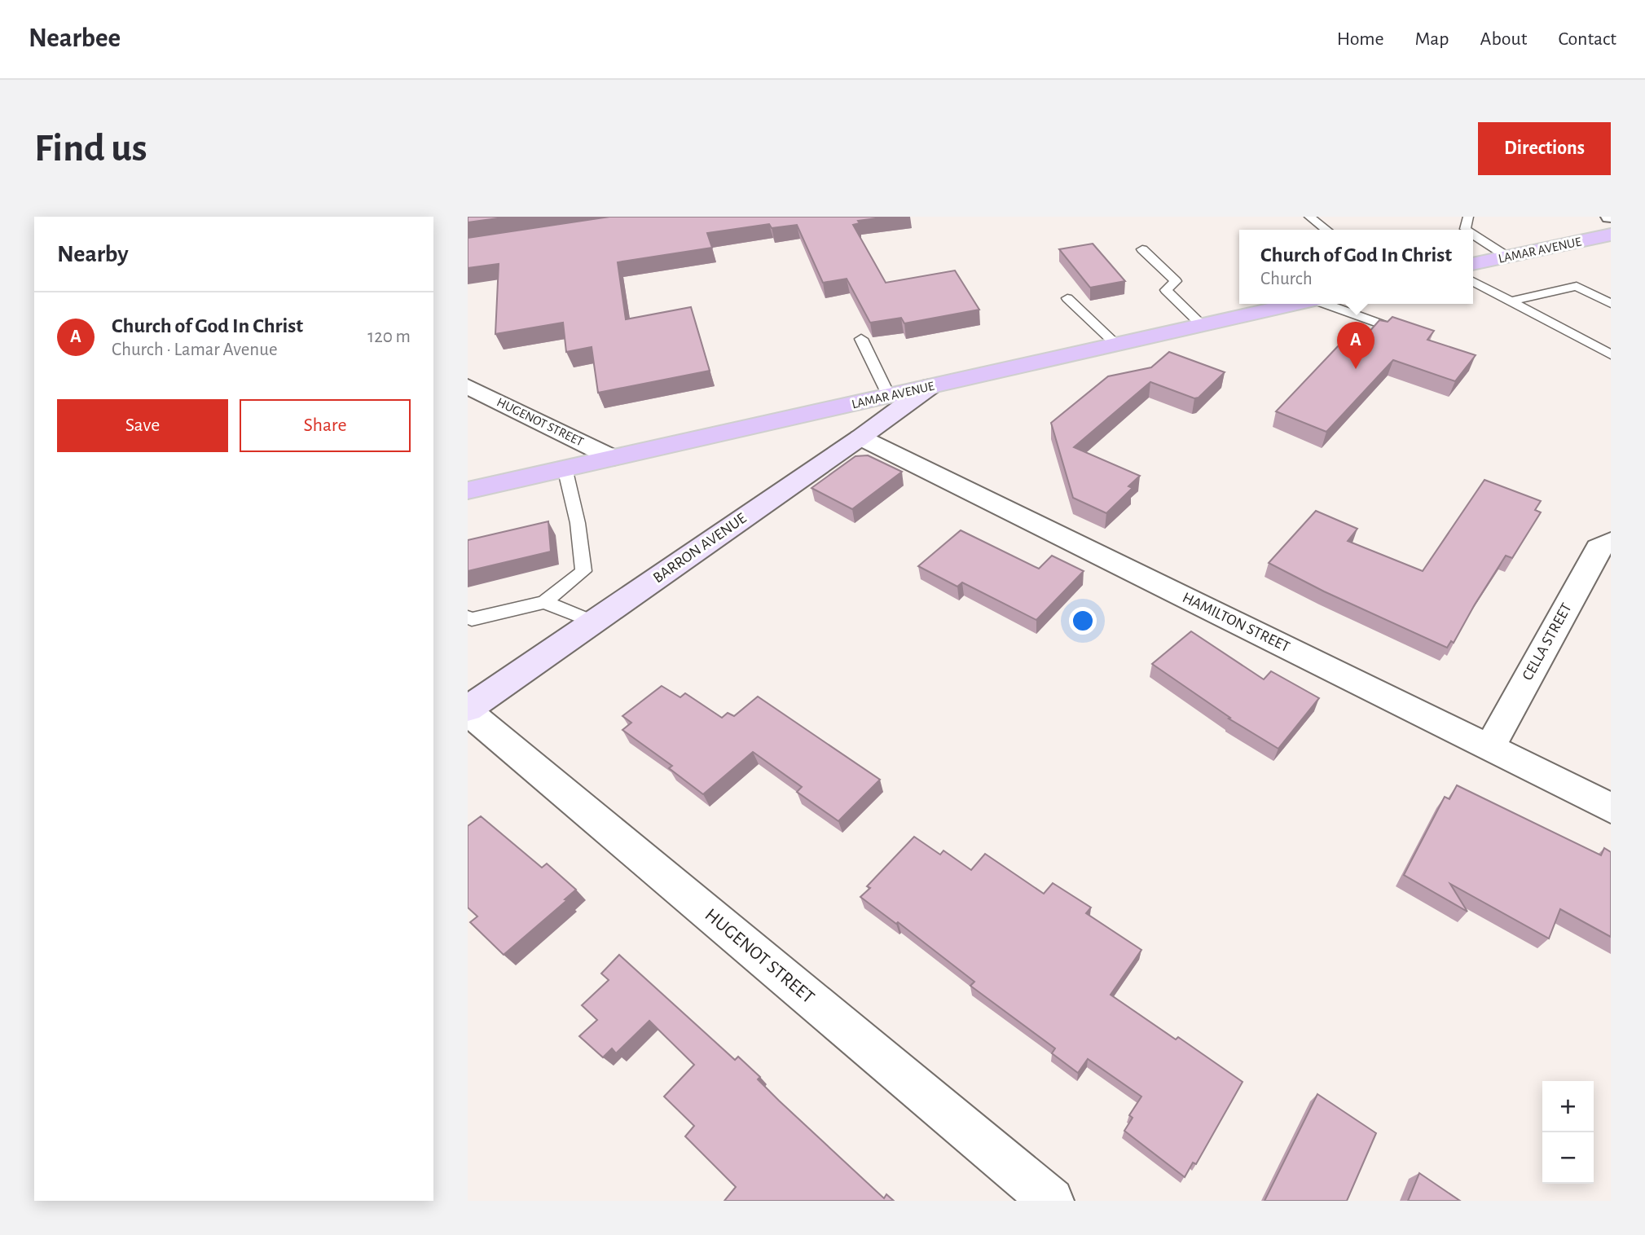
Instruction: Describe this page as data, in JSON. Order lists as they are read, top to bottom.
{
  "streets": {
    "main road": ["LAMAR AVENUE", "BARRON AVENUE"],
    "street": ["HUGENOT STREET", "HAMILTON STREET", "CELLA STREET"]
  },
  "crossings": [
    ["LAMAR AVENUE", "HUGENOT STREET"],
    ["LAMAR AVENUE", "BARRON AVENUE"],
    ["HUGENOT STREET", "BARRON AVENUE"],
    ["BARRON AVENUE", "HAMILTON STREET"],
    ["HAMILTON STREET", "CELLA STREET"]
  ],
  "page": {
    "header": "Nearbee",
    "nav": [
      "Home",
      "Map",
      "About",
      "Contact"
    ],
    "buttons": [
      "Directions",
      ["Save", "Share"]
    ],
    "title": "Find us",
    "heading": "Nearby",
    "popup": ["Church of God In Christ", "Church"],
    "list": [
      {
        "mark": "A",
        "name": "Church of God In Christ",
        "note": "Church · Lamar Avenue",
        "value": "120 m"
      }
    ],
    "pins": "A",
    "map_buttons": ["+", "−"]
  }
}
